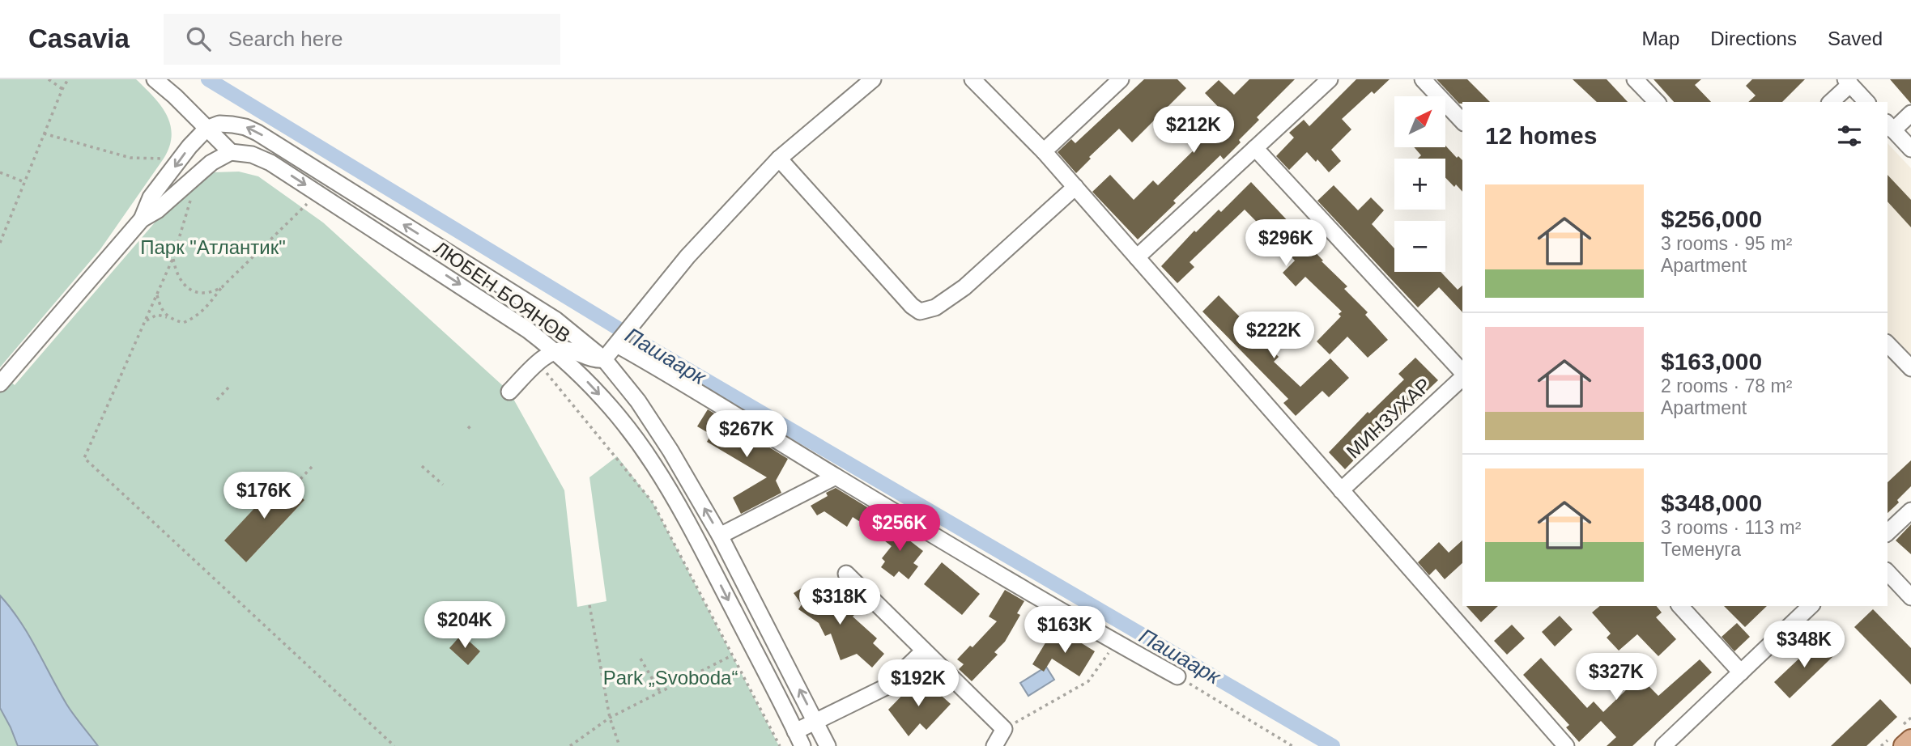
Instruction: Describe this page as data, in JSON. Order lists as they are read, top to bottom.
{
  "streets": {
    "street": ["ЛЮБЕН БОЯНОВ", "МИНЗУХАР"]
  },
  "water": ["Пашаарк"],
  "parks": ["Парк \"Атлантик\"", "Park „Svoboda“"],
  "north": "top right",
  "page": {
    "header": "Casavia",
    "search": "Search here",
    "nav": ["Map", "Directions", "Saved"],
    "map_buttons": ["+", "−"],
    "heading": "12 homes",
    "price": [
      "$212K",
      "$296K",
      "$222K",
      "$267K",
      "$176K",
      "$256K",
      "$318K",
      "$204K",
      "$163K",
      "$348K",
      "$327K",
      "$192K"
    ],
    "list": [
      {
        "name": "$256,000",
        "note": "3 rooms · 95 m² · Apartment"
      },
      {
        "name": "$163,000",
        "note": "2 rooms · 78 m² · Apartment"
      },
      {
        "name": "$348,000",
        "note": "3 rooms · 113 m² · Теменуга"
      }
    ]
  }
}
